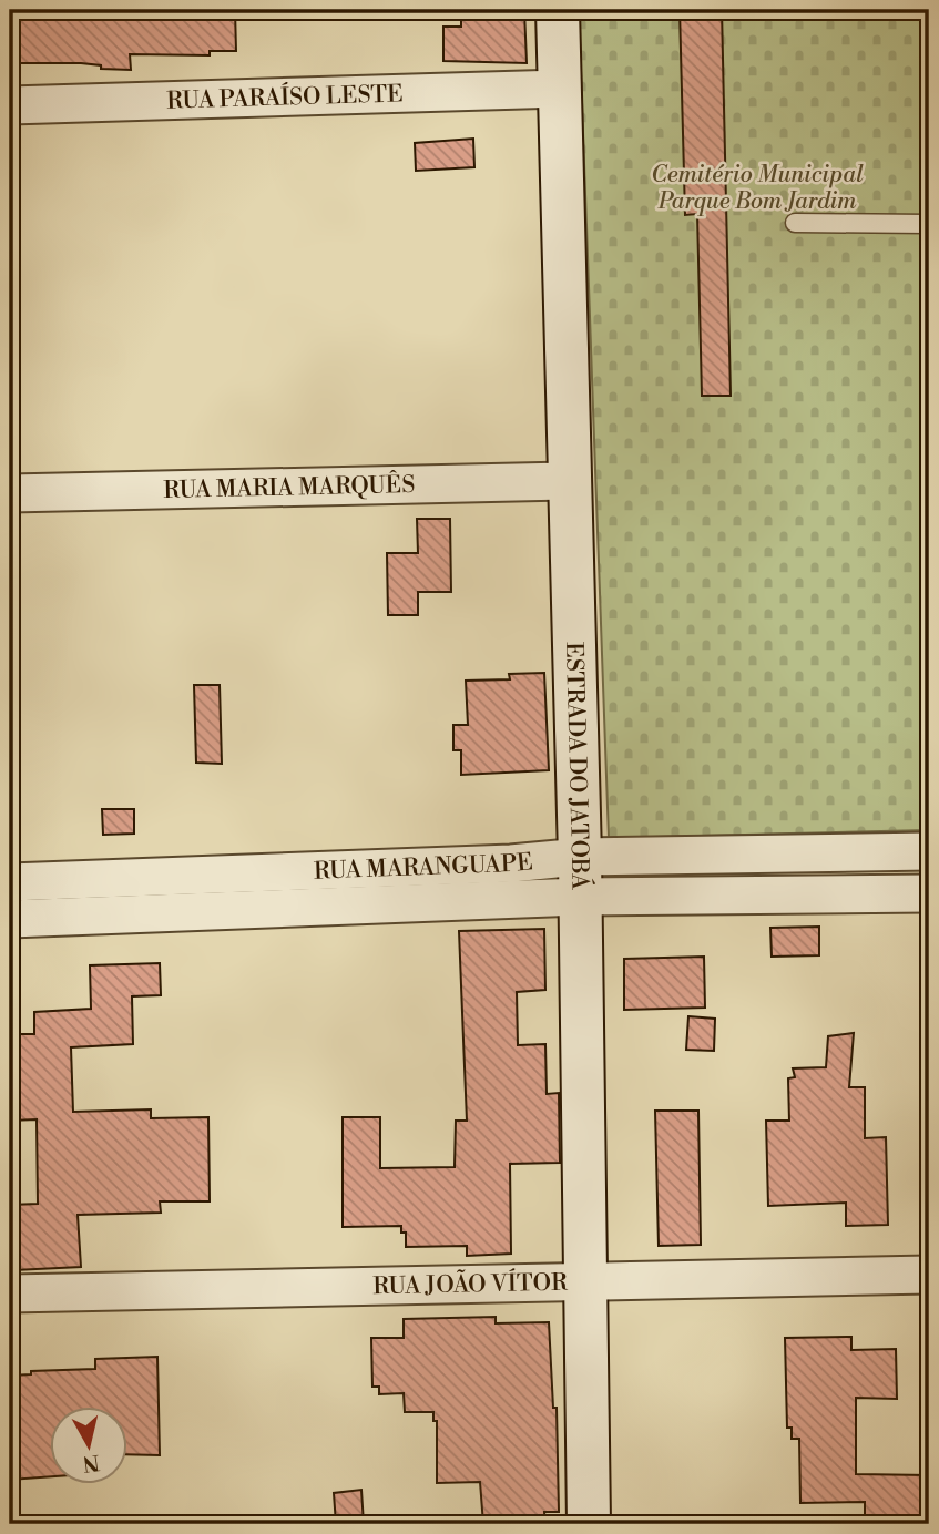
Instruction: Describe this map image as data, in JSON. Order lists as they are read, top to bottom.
{
  "streets": {
    "street": [
      "RUA PARAÍSO LESTE",
      "RUA MARIA MARQUÊS",
      "ESTRADA DO JATOBÁ",
      "RUA MARANGUAPE",
      "RUA JOÃO VÍTOR"
    ]
  },
  "crossings": [
    ["RUA PARAÍSO LESTE", "ESTRADA DO JATOBÁ"],
    ["RUA MARIA MARQUÊS", "ESTRADA DO JATOBÁ"],
    ["ESTRADA DO JATOBÁ", "RUA MARANGUAPE"],
    ["ESTRADA DO JATOBÁ", "RUA JOÃO VÍTOR"]
  ],
  "parks": ["Cemitério Municipal Parque Bom Jardim"],
  "north": "bottom"
}
